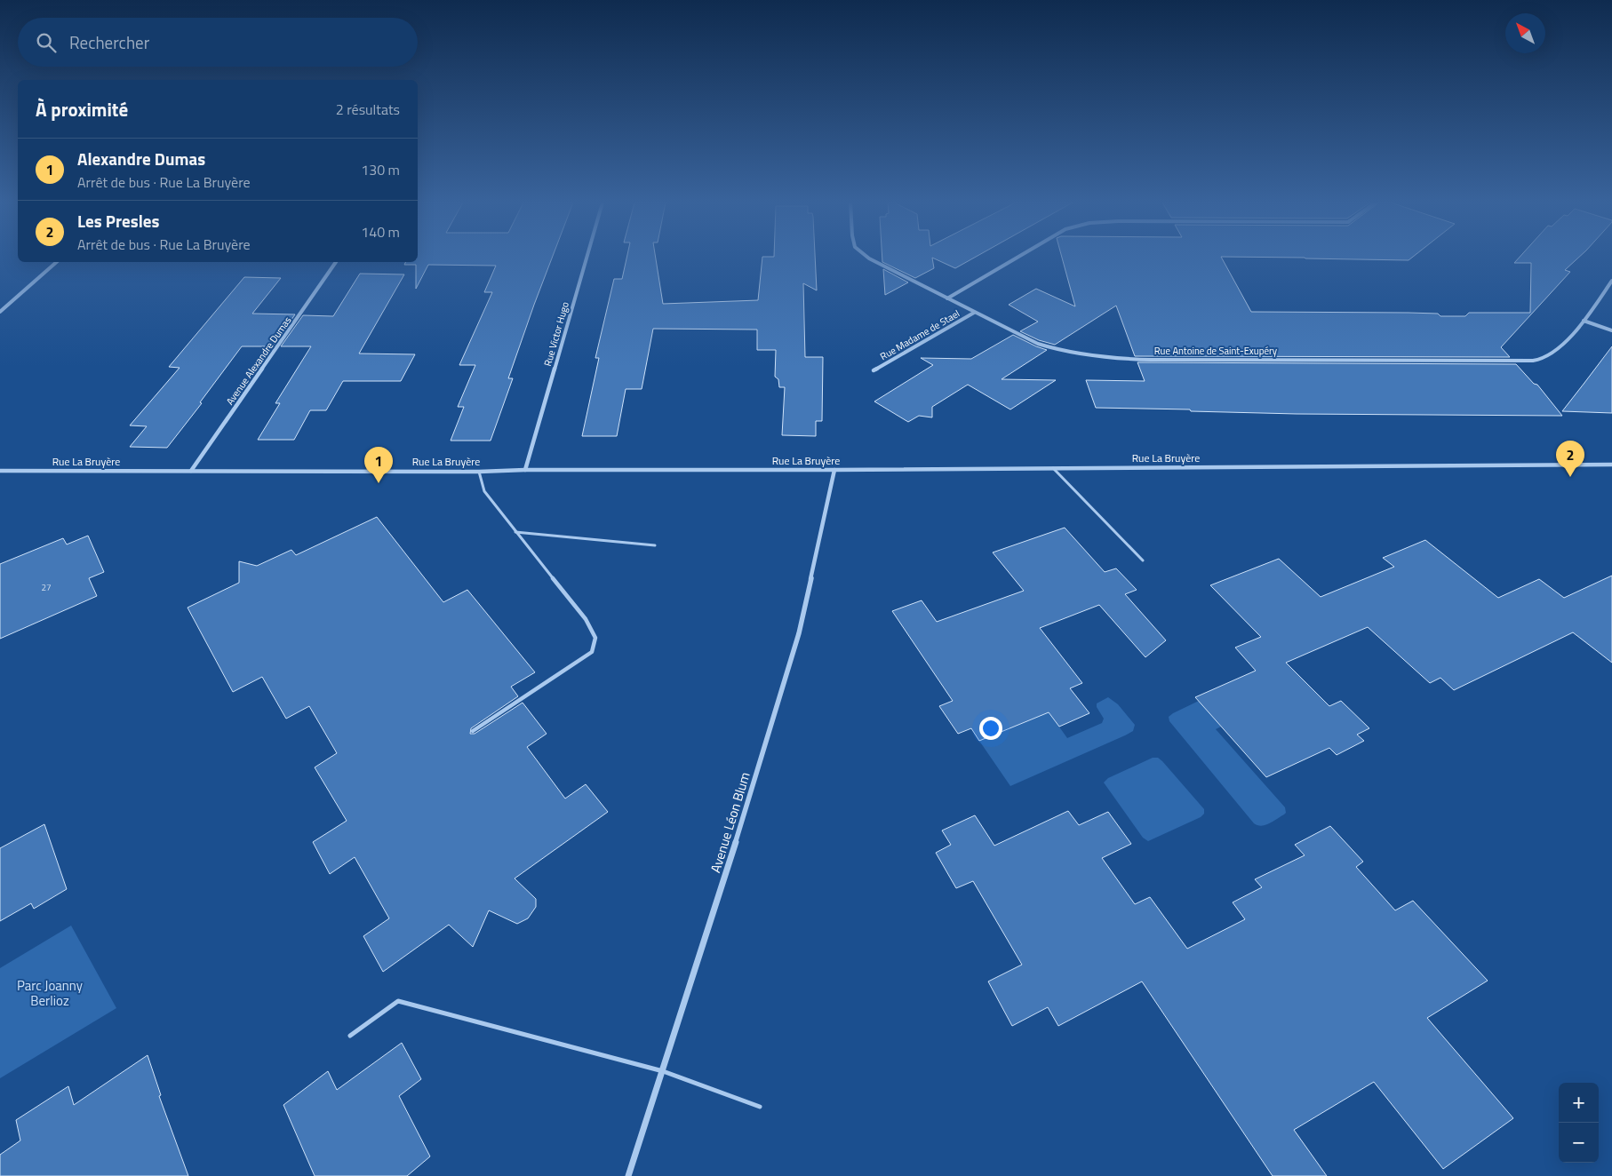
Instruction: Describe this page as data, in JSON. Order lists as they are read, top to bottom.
{
  "streets": {
    "street": [
      "Rue Victor Hugo",
      "Rue Madame de Stael",
      "Rue Antoine de Saint-Exupéry",
      "Avenue Alexandre Dumas",
      "Rue La Bruyère",
      "Avenue Léon Blum"
    ]
  },
  "crossings": [
    ["Rue Victor Hugo", "Rue La Bruyère"],
    ["Rue Madame de Stael", "Rue Antoine de Saint-Exupéry"],
    ["Avenue Alexandre Dumas", "Rue La Bruyère"],
    ["Rue La Bruyère", "Avenue Léon Blum"]
  ],
  "parks": ["Parc Joanny Berlioz"],
  "house_numbers": ["27"],
  "north": "top left",
  "page": {
    "search": "Rechercher",
    "heading": ["À proximité", "2 résultats"],
    "list": [
      {
        "mark": "1",
        "name": "Alexandre Dumas",
        "note": "Arrêt de bus · Rue La Bruyère",
        "value": "130 m"
      },
      {
        "mark": "2",
        "name": "Les Presles",
        "note": "Arrêt de bus · Rue La Bruyère",
        "value": "140 m"
      }
    ],
    "pins": ["2", "1"],
    "map_buttons": ["+", "−"]
  }
}
